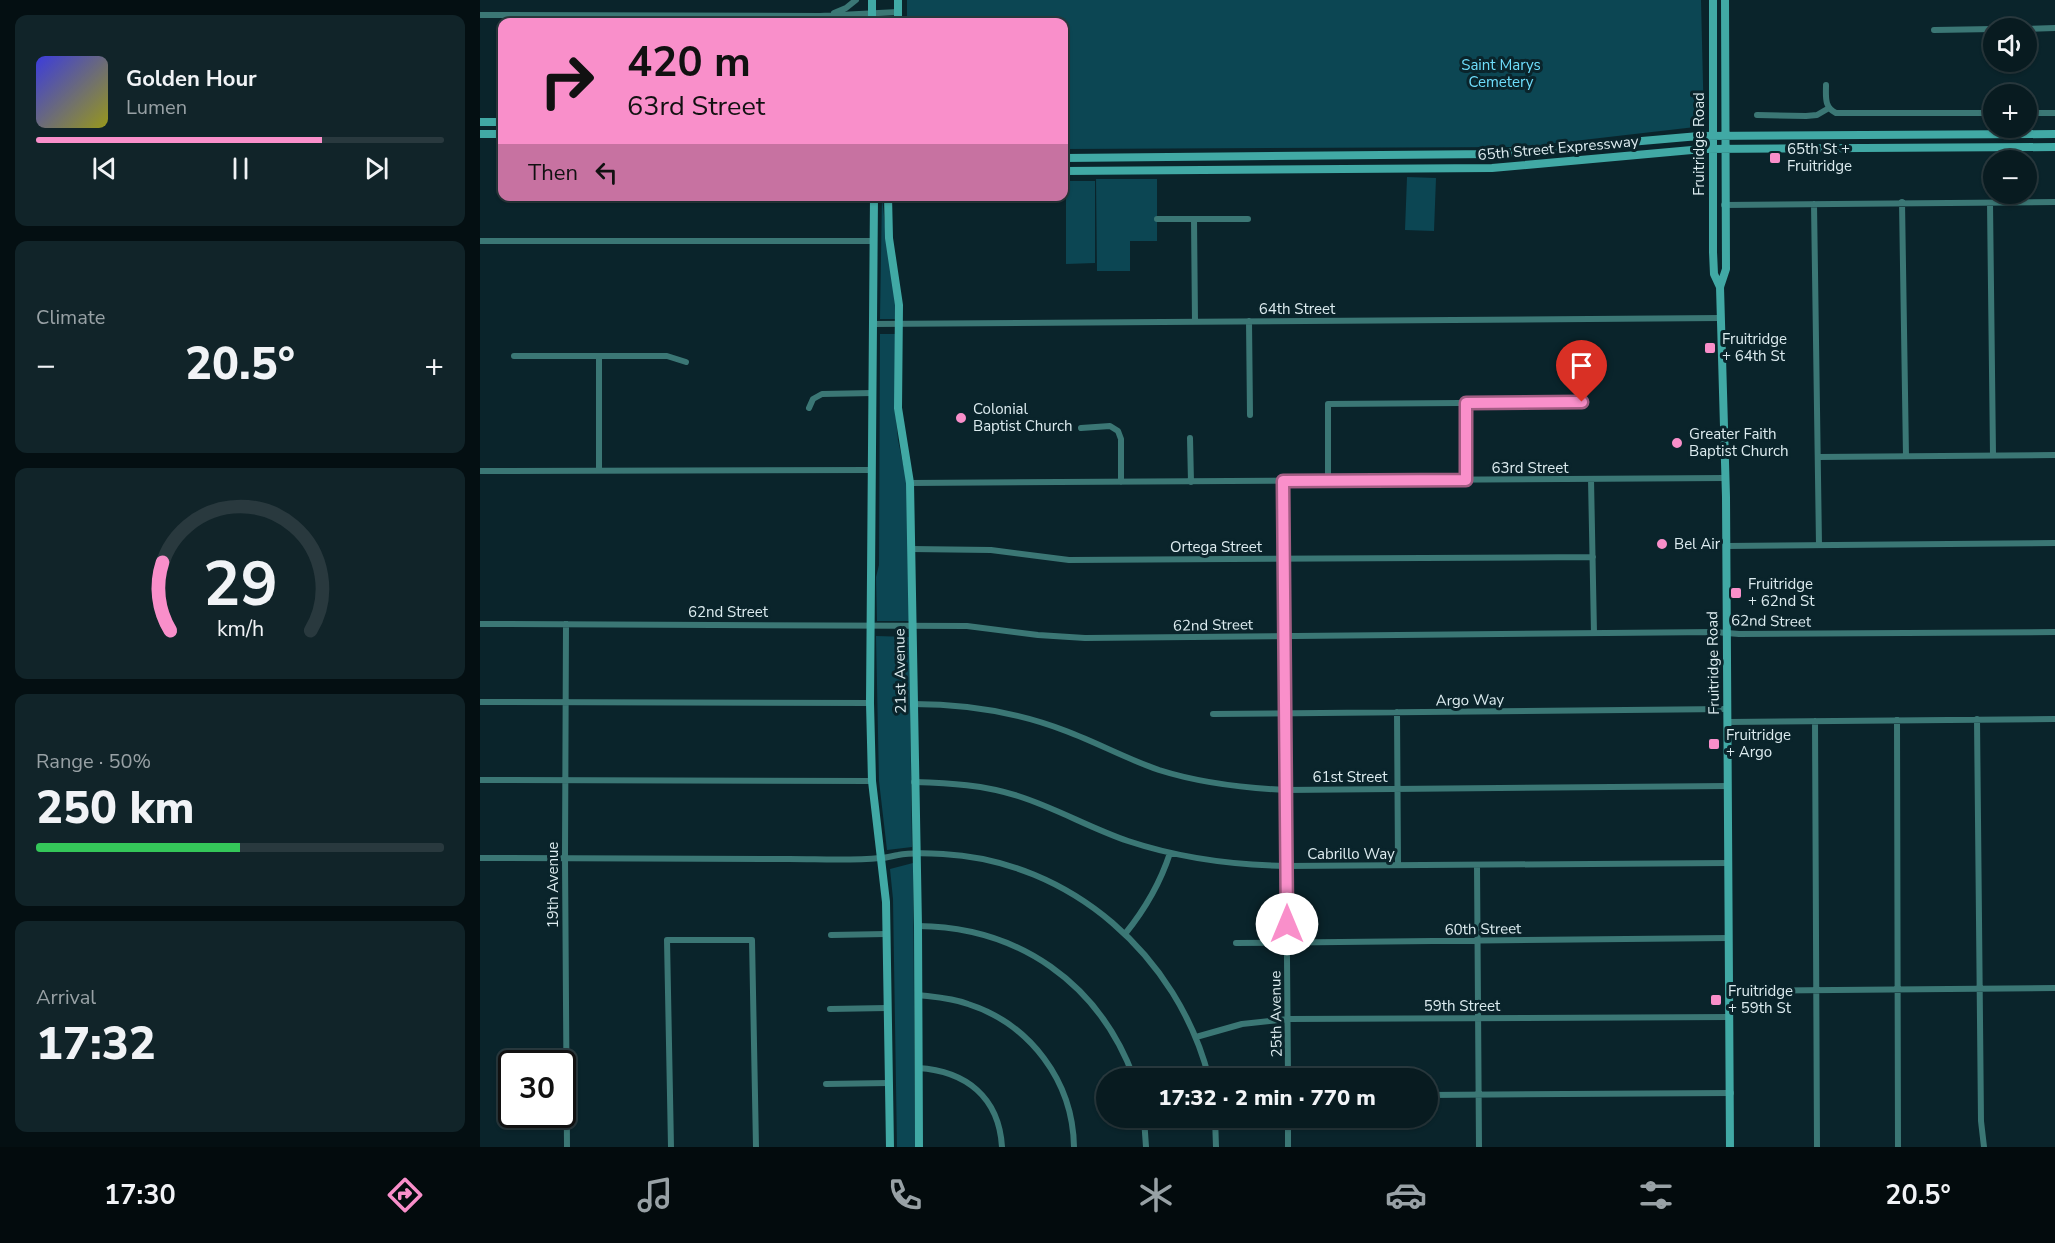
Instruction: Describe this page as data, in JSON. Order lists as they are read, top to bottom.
{
  "streets": {
    "main road": ["Fruitridge Road", "65th Street Expressway", "21st Avenue"],
    "street": [
      "64th Street",
      "63rd Street",
      "Ortega Street",
      "62nd Street",
      "Argo Way",
      "61st Street",
      "Cabrillo Way",
      "19th Avenue",
      "60th Street",
      "59th Street",
      "25th Avenue"
    ]
  },
  "crossings": [
    ["Fruitridge Road", "65th Street Expressway"],
    ["Fruitridge Road", "64th Street"],
    ["Fruitridge Road", "63rd Street"],
    ["Fruitridge Road", "62nd Street"],
    ["Fruitridge Road", "Argo Way"],
    ["Fruitridge Road", "61st Street"],
    ["Fruitridge Road", "Cabrillo Way"],
    ["Fruitridge Road", "60th Street"],
    ["Fruitridge Road", "59th Street"],
    ["64th Street", "21st Avenue"],
    ["63rd Street", "21st Avenue"],
    ["63rd Street", "25th Avenue"],
    ["Ortega Street", "21st Avenue"],
    ["Ortega Street", "25th Avenue"],
    ["62nd Street", "21st Avenue"],
    ["62nd Street", "19th Avenue"],
    ["62nd Street", "25th Avenue"],
    ["21st Avenue", "61st Street"],
    ["21st Avenue", "Cabrillo Way"],
    ["Argo Way", "25th Avenue"],
    ["61st Street", "25th Avenue"],
    ["Cabrillo Way", "25th Avenue"],
    ["60th Street", "25th Avenue"],
    ["59th Street", "25th Avenue"]
  ],
  "parks": ["Saint Marys Cemetery"],
  "places": {
    "transit": [
      "65th St + Fruitridge",
      "Fruitridge + 64th St",
      "Fruitridge + 62nd St",
      "Fruitridge + Argo",
      "Fruitridge + 59th St"
    ],
    "other": ["Colonial Baptist Church", "Greater Faith Baptist Church", "Bel Air"]
  },
  "page": {
    "map_buttons": ["+", "−"],
    "turn": ["420 m", "63rd Street"],
    "song": ["Golden Hour", "Lumen"],
    "then": "Then",
    "tile": [
      "Climate",
      ["Range · 50%", "250 km"],
      ["Arrival", "17:32"]
    ],
    "heat": ["−", "20.5°", "+"],
    "limit": "30",
    "trip": "17:32 · 2 min · 770 m",
    "tabs": ["17:30", "20.5°"],
    "gauge": ["29", "km/h"]
  }
}
